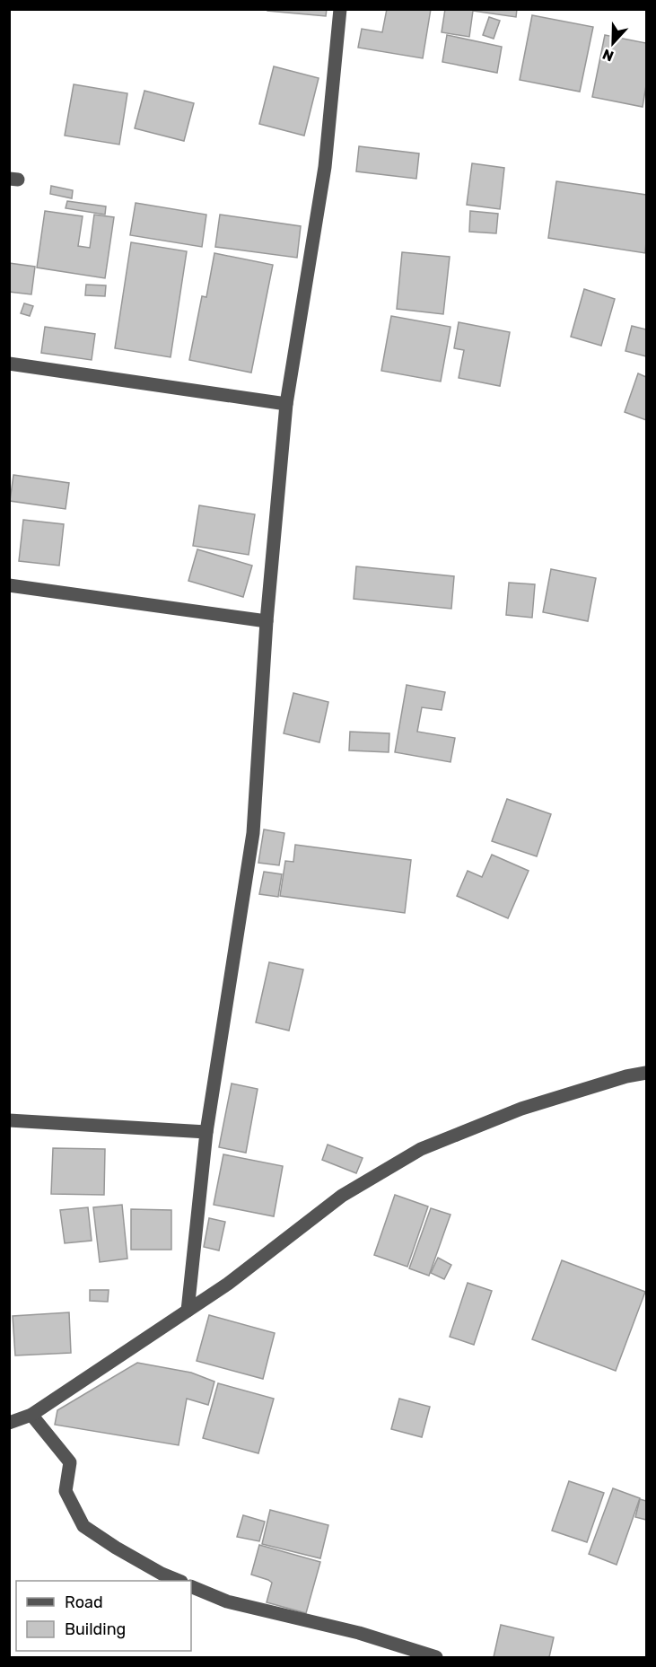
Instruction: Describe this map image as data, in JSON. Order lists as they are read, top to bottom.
{
  "legend": ["Road", "Building"],
  "north": "bottom"
}
